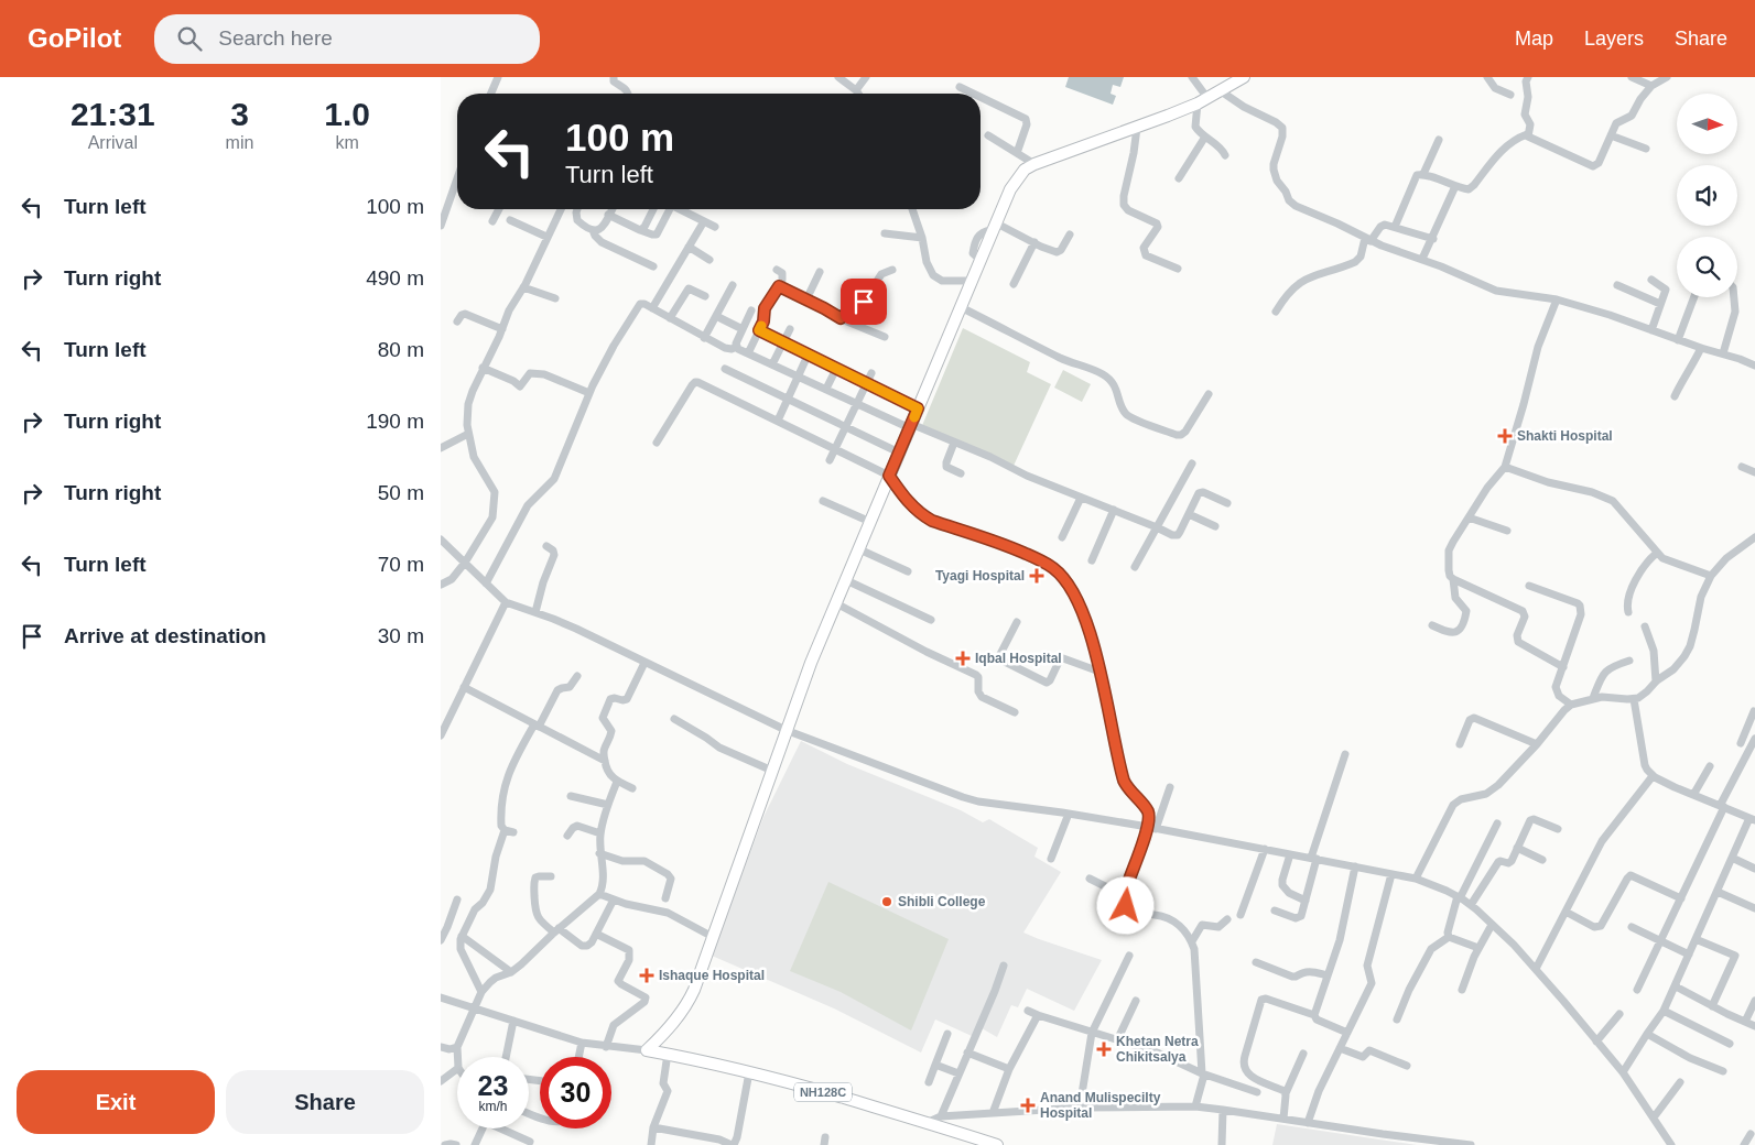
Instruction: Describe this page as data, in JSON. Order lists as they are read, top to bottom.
{
  "streets": {
    "highway": ["NH128C"]
  },
  "places": {
    "health": [
      "Shakti Hospital",
      "Tyagi Hospital",
      "Iqbal Hospital",
      "Ishaque Hospital",
      "Khetan Netra Chikitsalya",
      "Anand Mulispecilty Hospital"
    ],
    "other": ["Shibli College"]
  },
  "north": "right",
  "page": {
    "header": "GoPilot",
    "search": "Search here",
    "nav": ["Map", "Layers", "Share"],
    "eta": [
      "21:31",
      "Arrival",
      "3",
      "min",
      "1.0",
      "km"
    ],
    "turn": ["100 m", "Turn left"],
    "list": [
      {
        "name": "Turn left",
        "value": "100 m"
      },
      {
        "name": "Turn right",
        "value": "490 m"
      },
      {
        "name": "Turn left",
        "value": "80 m"
      },
      {
        "name": "Turn right",
        "value": "190 m"
      },
      {
        "name": "Turn right",
        "value": "50 m"
      },
      {
        "name": "Turn left",
        "value": "70 m"
      },
      {
        "name": "Arrive at destination",
        "value": "30 m"
      }
    ],
    "speed": "23 km/h",
    "limit": "30",
    "buttons": ["Exit", "Share"]
  }
}
